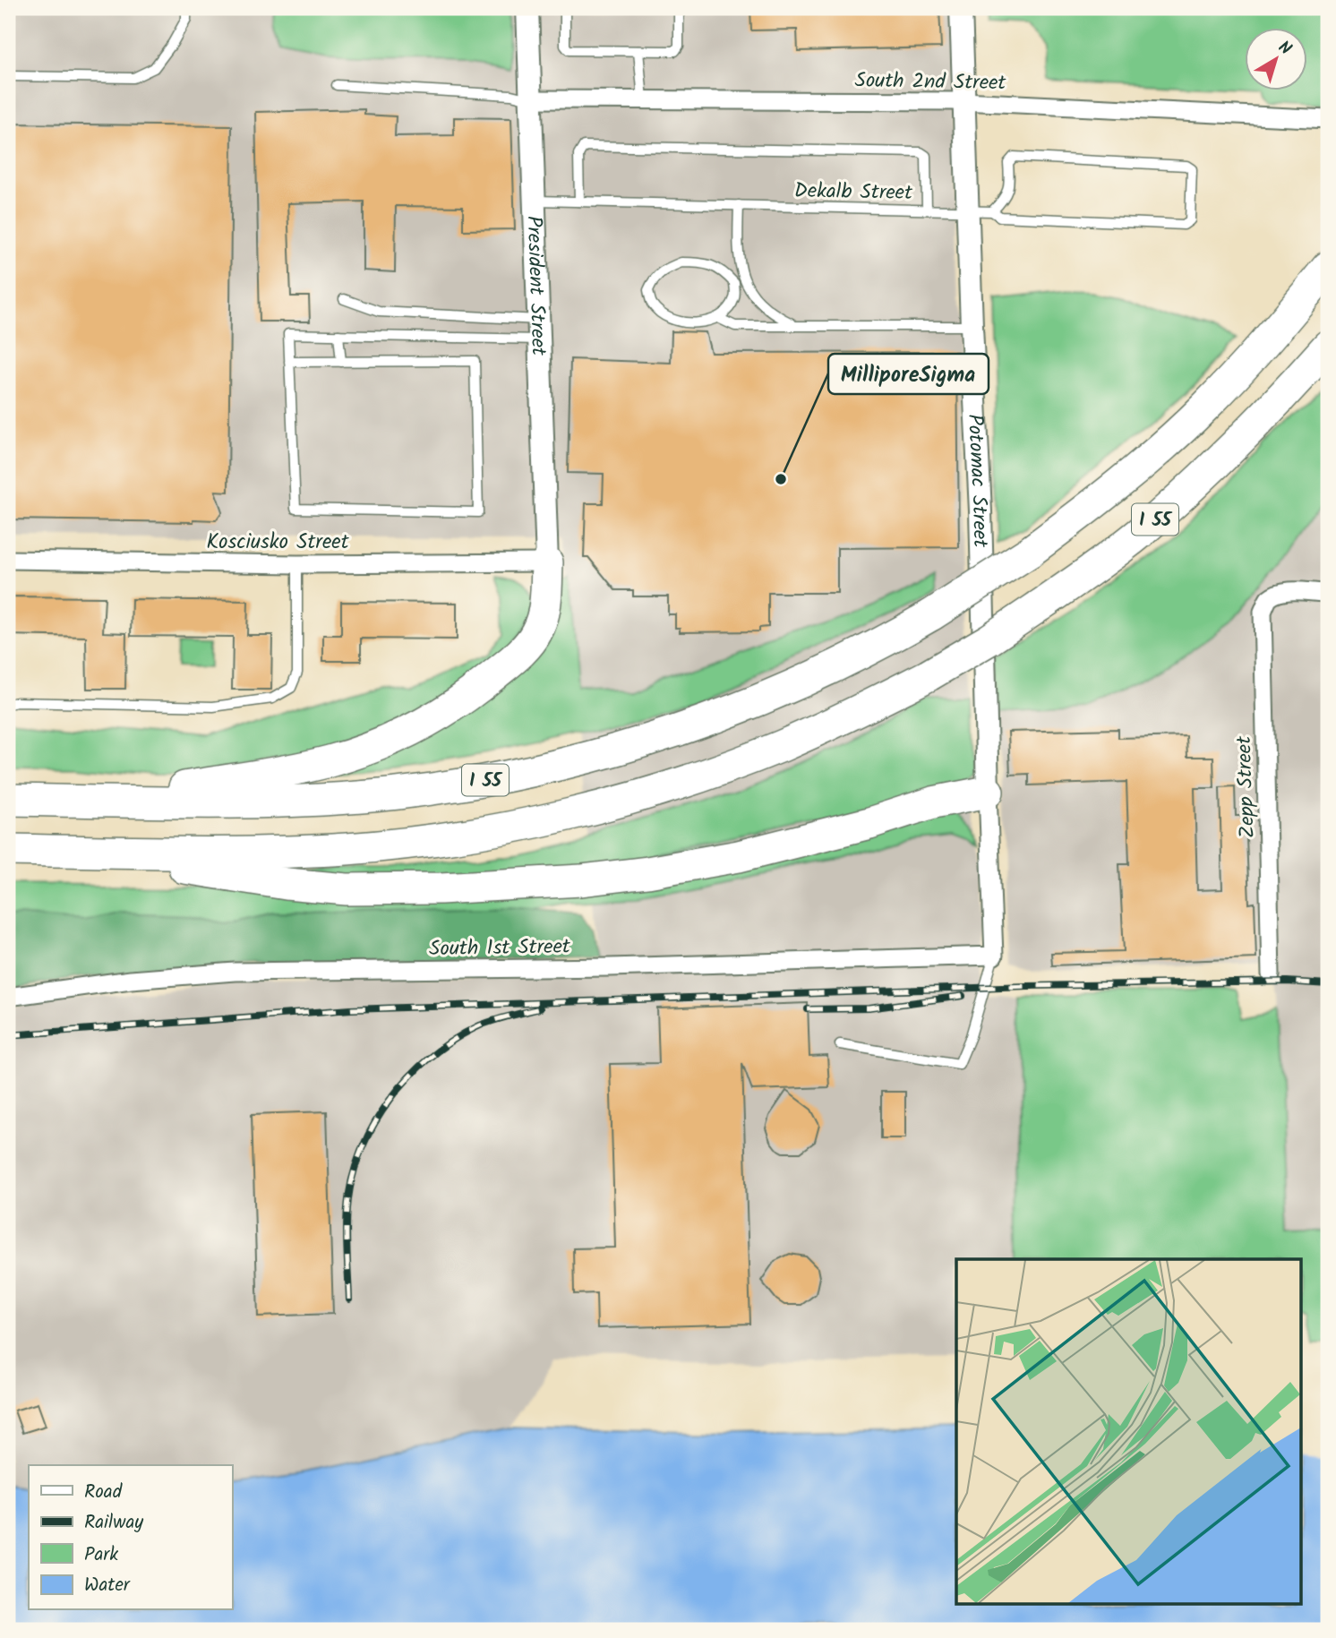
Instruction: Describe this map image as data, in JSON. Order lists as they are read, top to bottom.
{
  "streets": {
    "highway": ["I 55"],
    "street": [
      "South 2nd Street",
      "President Street",
      "Potomac Street",
      "Kosciusko Street",
      "Zepp Street",
      "South 1st Street"
    ],
    "lane": ["Dekalb Street"]
  },
  "crossings": [
    ["South 2nd Street", "President Street"],
    ["South 2nd Street", "Potomac Street"],
    ["Dekalb Street", "President Street"],
    ["Dekalb Street", "Potomac Street"],
    ["President Street", "Kosciusko Street"],
    ["Potomac Street", "South 1st Street"]
  ],
  "places": ["MilliporeSigma"],
  "legend": [
    "Road",
    "Railway",
    "Park",
    "Water"
  ],
  "north": "top right"
}
